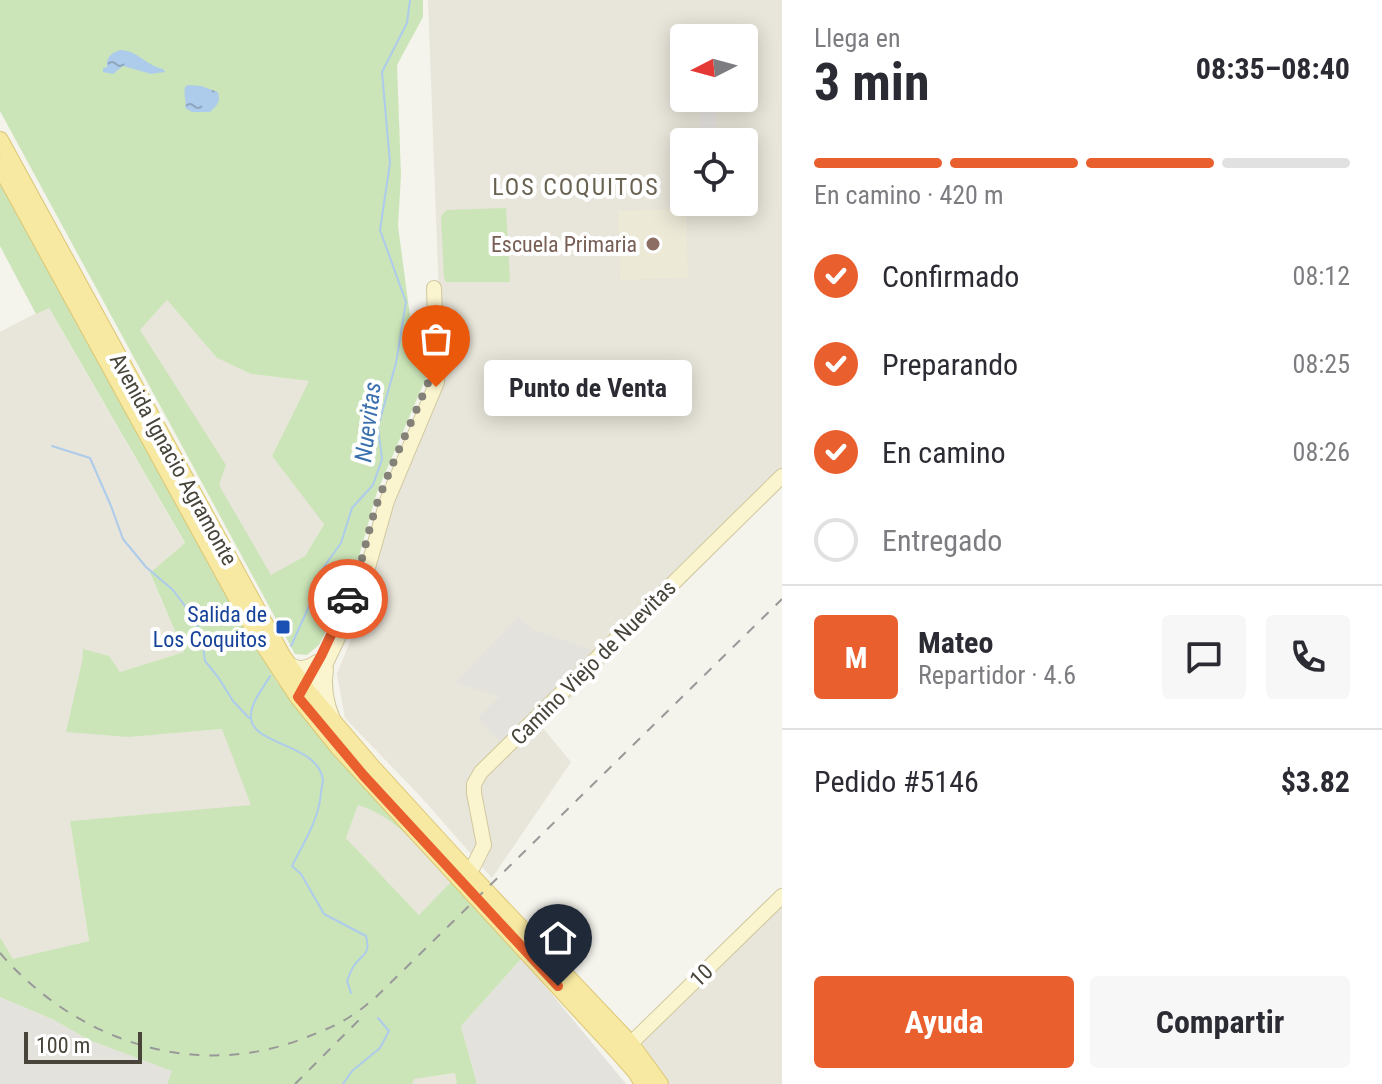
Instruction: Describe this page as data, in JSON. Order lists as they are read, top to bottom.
{
  "streets": {
    "main road": ["Avenida Ignacio Agramonte"],
    "street": ["Camino Viejo de Nuevitas", "10"]
  },
  "crossings": [
    ["Avenida Ignacio Agramonte", "Camino Viejo de Nuevitas"],
    ["Avenida Ignacio Agramonte", "10"]
  ],
  "districts": ["LOS COQUITOS"],
  "water": ["Nuevitas"],
  "places": {
    "other": ["Escuela Primaria", "Punto de Venta"],
    "transit": ["Salida de Los Coquitos"]
  },
  "scale_bar": "100 m",
  "north": "left",
  "page": {
    "heading": ["3 min", "Llega en", "08:35–08:40"],
    "panel": [
      "Mateo",
      "Repartidor · 4.6",
      "Pedido #5146",
      "$3.82"
    ],
    "bar": "En camino · 420 m",
    "list": [
      ["Confirmado", "08:12"],
      ["Preparando", "08:25"],
      ["En camino", "08:26"],
      "Entregado"
    ],
    "bubble": "Punto de Venta",
    "round": "M",
    "buttons": ["Ayuda", "Compartir"],
    "scale": "100 m"
  }
}
